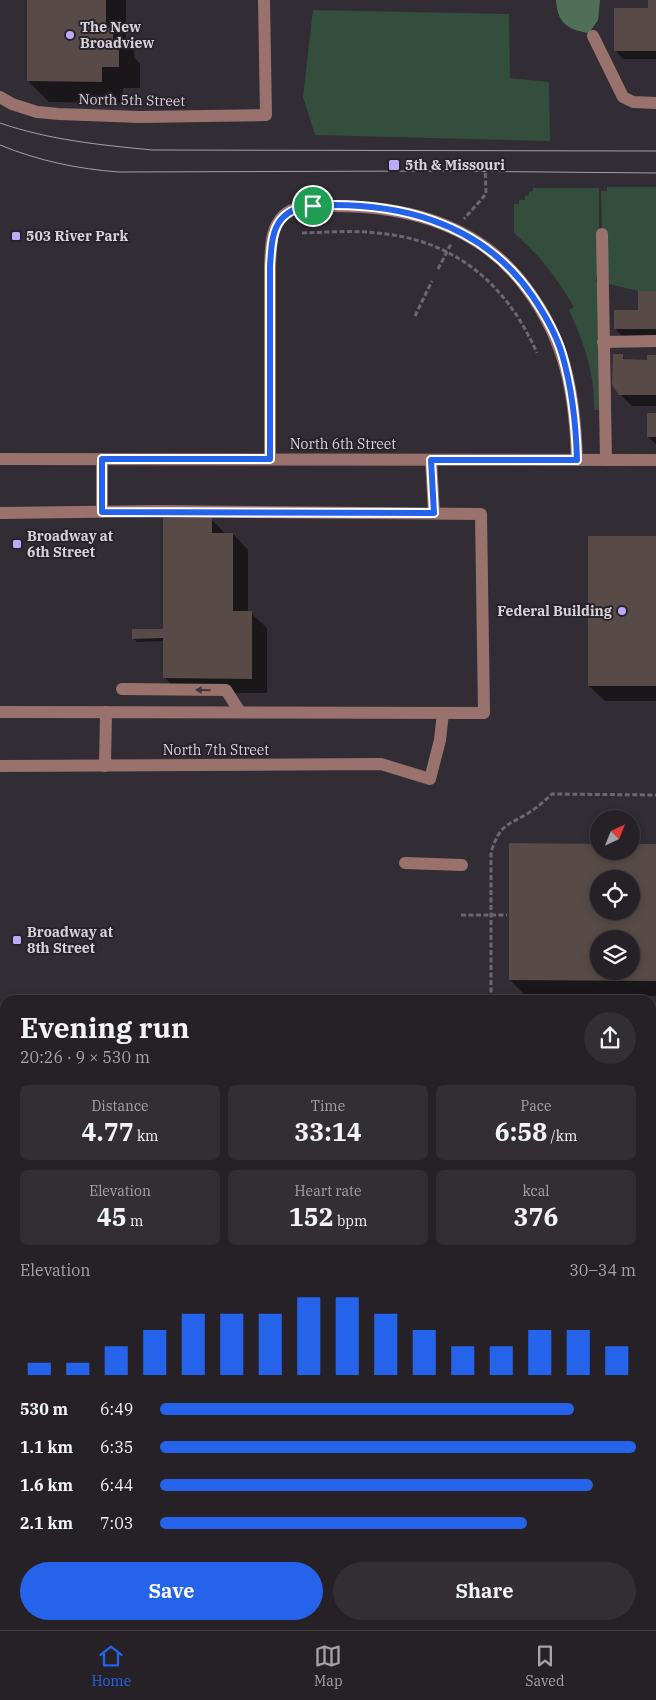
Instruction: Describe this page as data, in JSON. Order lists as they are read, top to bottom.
{
  "streets": {
    "street": ["North 5th Street", "North 6th Street", "North 7th Street"]
  },
  "places": {
    "other": ["The New Broadview", "Federal Building"],
    "transit": [
      "5th & Missouri",
      "503 River Park",
      "Broadway at 6th Street",
      "Broadway at 8th Street"
    ]
  },
  "north": "top right",
  "page": {
    "heading": ["Evening run", "20:26 · 9 × 530 m"],
    "stats": [
      ["Distance", "4.77 km"],
      ["Time", "33:14"],
      ["Pace", "6:58 /km"],
      ["Elevation", "45 m"],
      ["Heart rate", "152 bpm"],
      ["kcal", "376"]
    ],
    "chart": ["Elevation", "30–34 m"],
    "list": [
      {
        "name": "530 m",
        "note": "6:49"
      },
      {
        "name": "1.1 km",
        "note": "6:35"
      },
      {
        "name": "1.6 km",
        "note": "6:44"
      },
      {
        "name": "2.1 km",
        "note": "7:03"
      }
    ],
    "buttons": ["Save", "Share"],
    "tabs": ["Home", "Map", "Saved"]
  }
}
